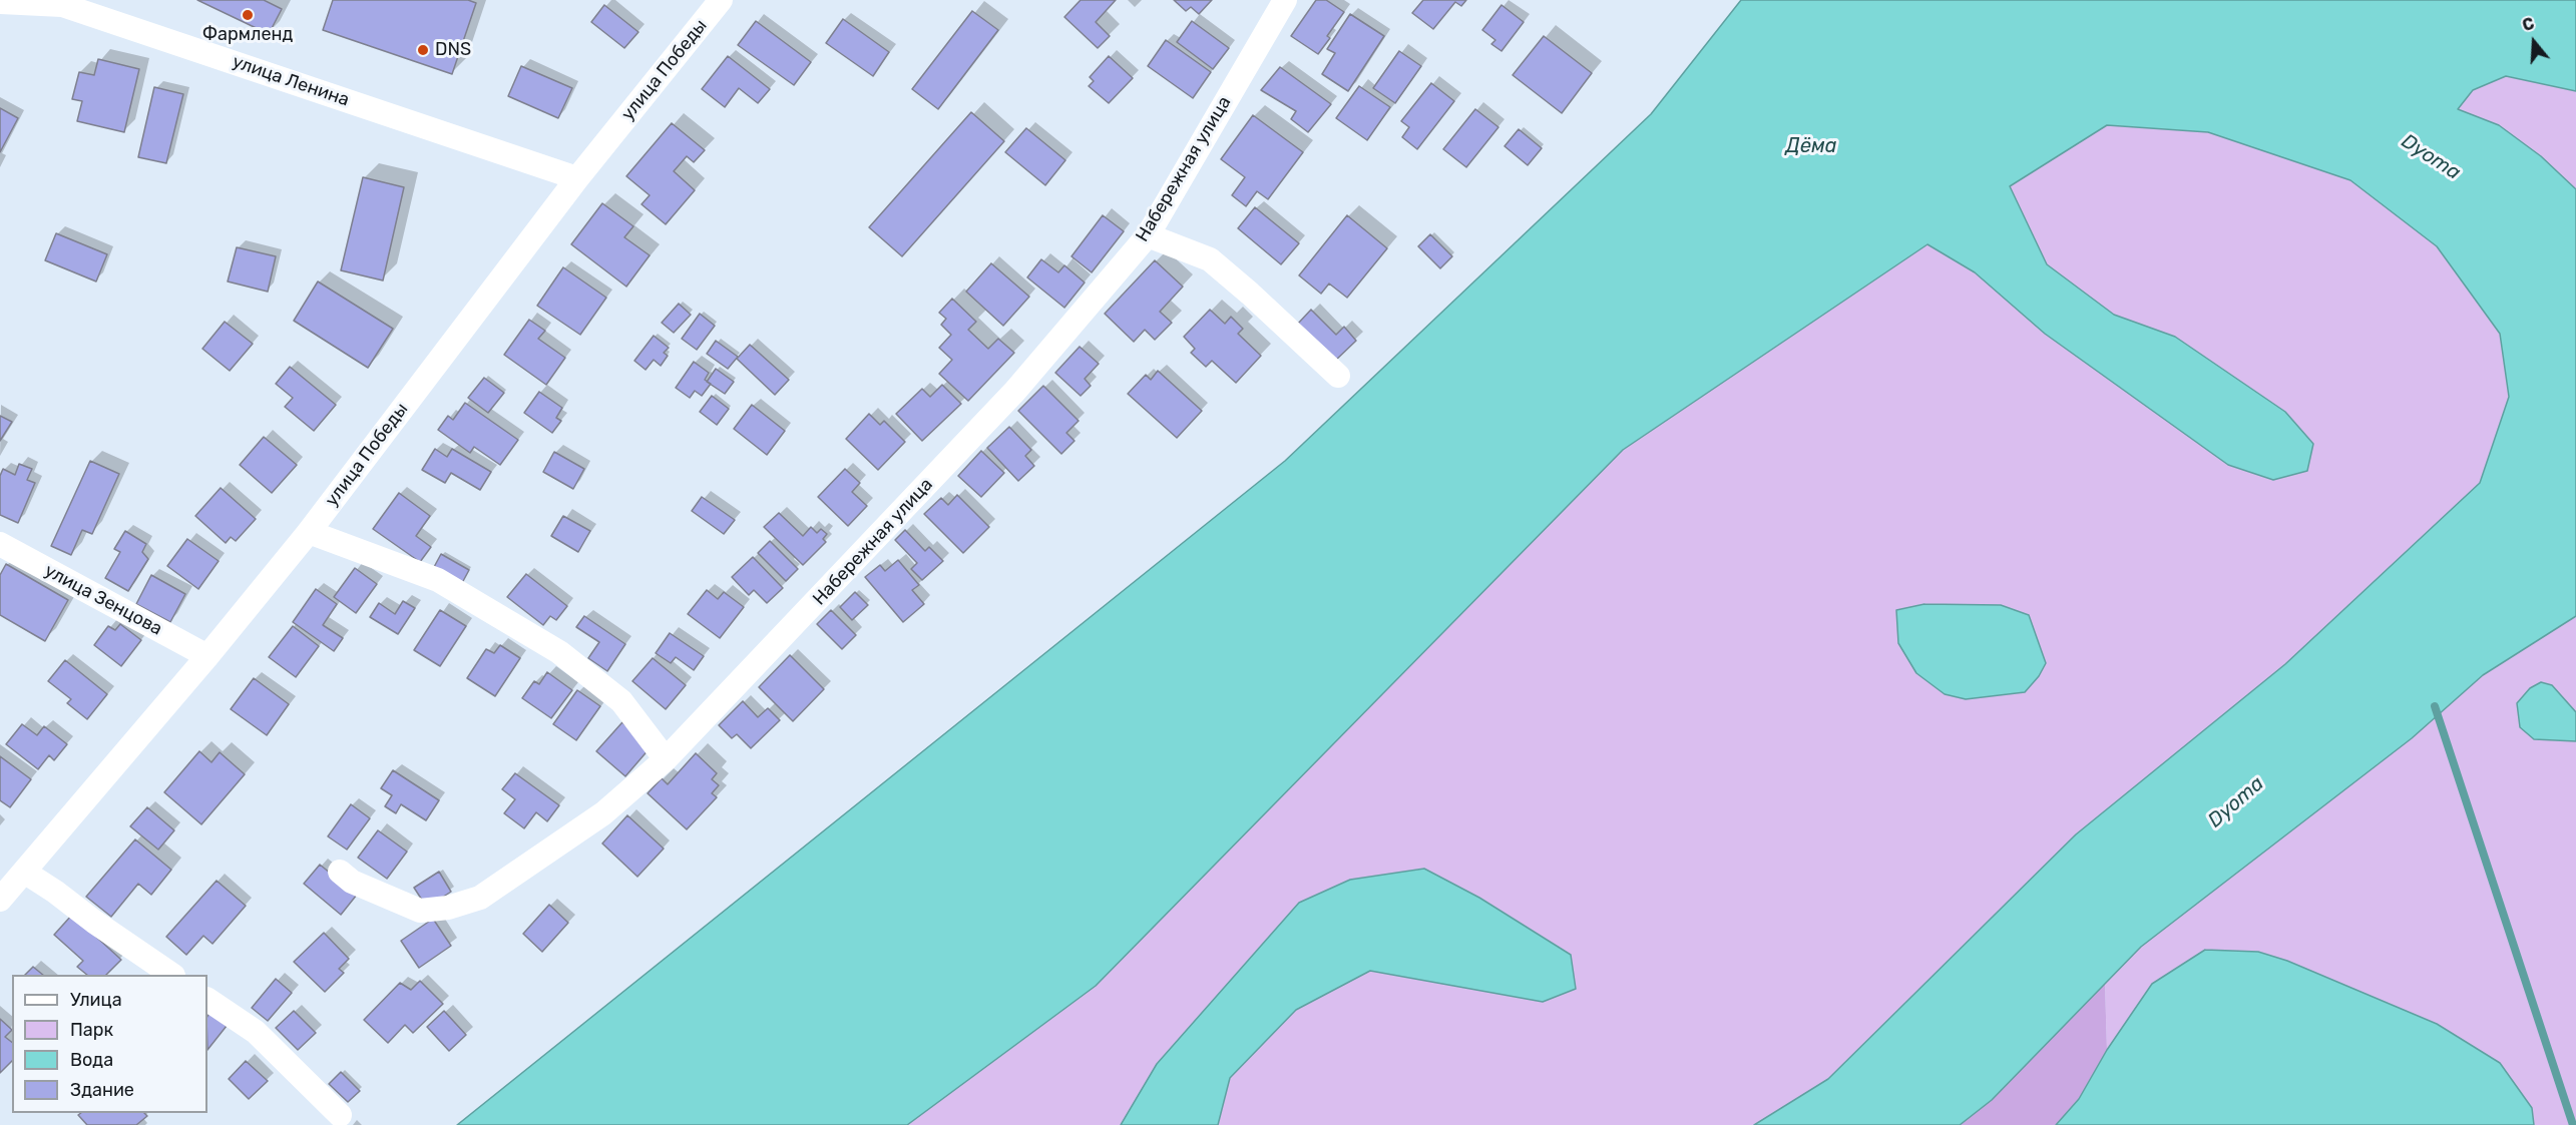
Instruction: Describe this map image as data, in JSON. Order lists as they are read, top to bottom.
{
  "streets": {
    "street": [
      "улица Победы",
      "улица Ленина",
      "Набережная улица",
      "улица Зенцова"
    ]
  },
  "crossings": [
    ["улица Победы", "улица Ленина"],
    ["улица Победы", "улица Зенцова"]
  ],
  "water": ["Дёма", "Dyoma"],
  "places": ["Фармленд", "DNS"],
  "legend": [
    "Улица",
    "Парк",
    "Вода",
    "Здание"
  ],
  "north": "top"
}
